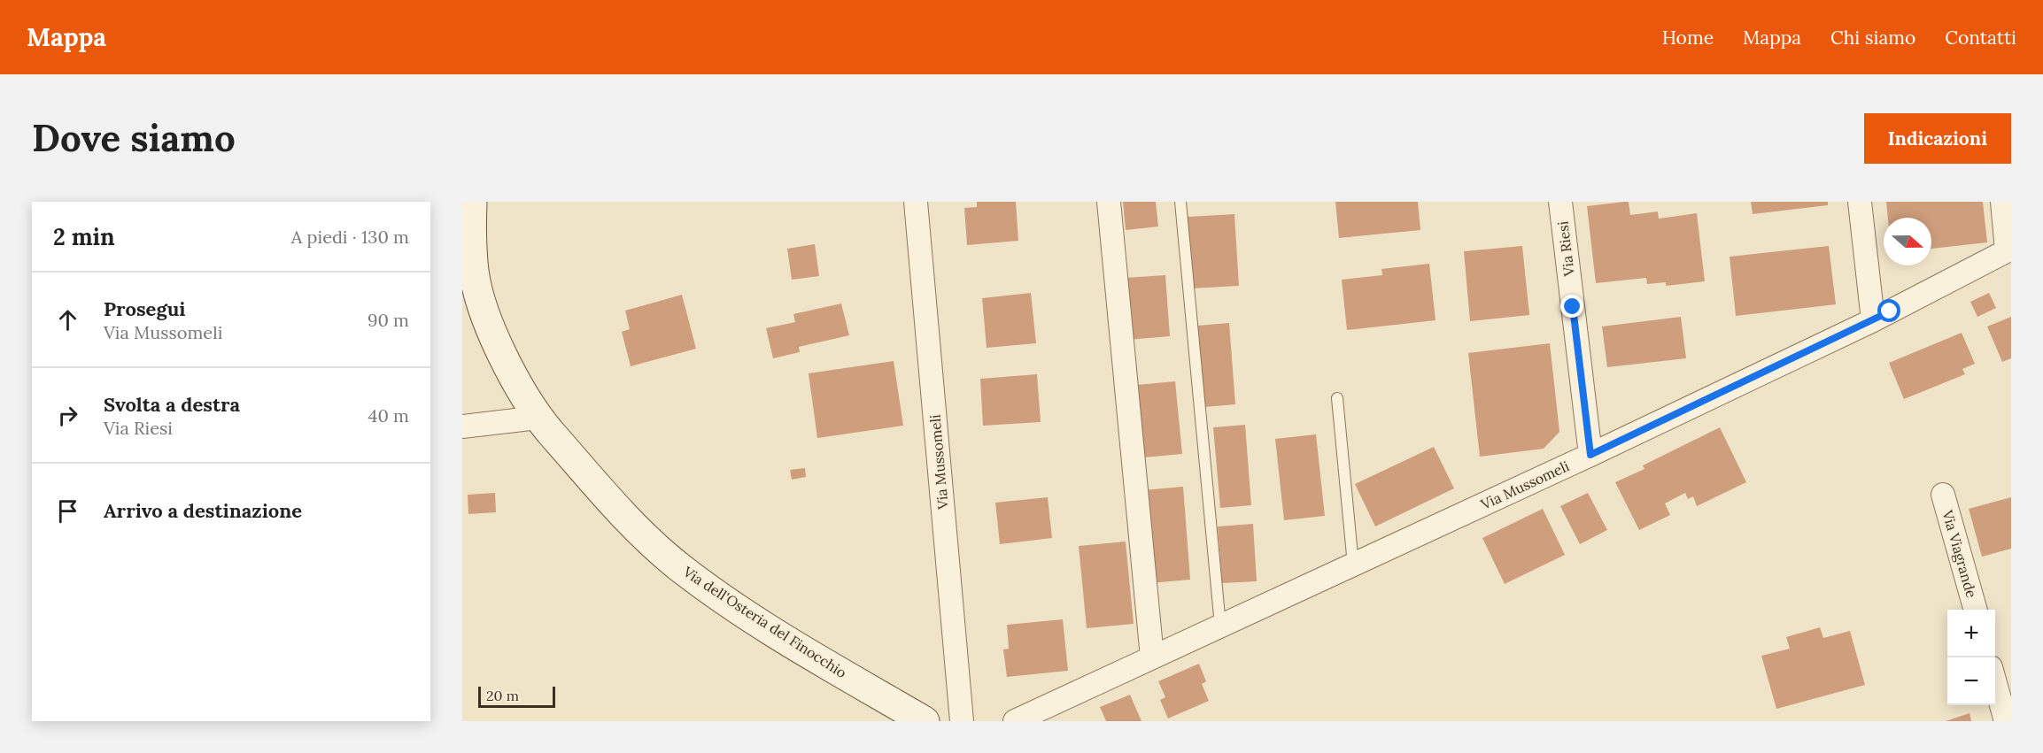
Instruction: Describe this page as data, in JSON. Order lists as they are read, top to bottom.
{
  "streets": {
    "street": [
      "Via Riesi",
      "Via Mussomeli",
      "Via Viagrande",
      "Via dell'Osteria del Finocchio"
    ]
  },
  "crossings": [
    ["Via Riesi", "Via Mussomeli"]
  ],
  "scale_bar": "20 m",
  "north": "right",
  "page": {
    "header": "Mappa",
    "nav": [
      "Home",
      "Mappa",
      "Chi siamo",
      "Contatti"
    ],
    "buttons": "Indicazioni",
    "title": "Dove siamo",
    "heading": ["2 min", "A piedi · 130 m"],
    "list": [
      ["Prosegui", "Via Mussomeli", "90 m"],
      ["Svolta a destra", "Via Riesi", "40 m"],
      "Arrivo a destinazione"
    ],
    "map_buttons": ["+", "−"],
    "scale": "20 m"
  }
}
